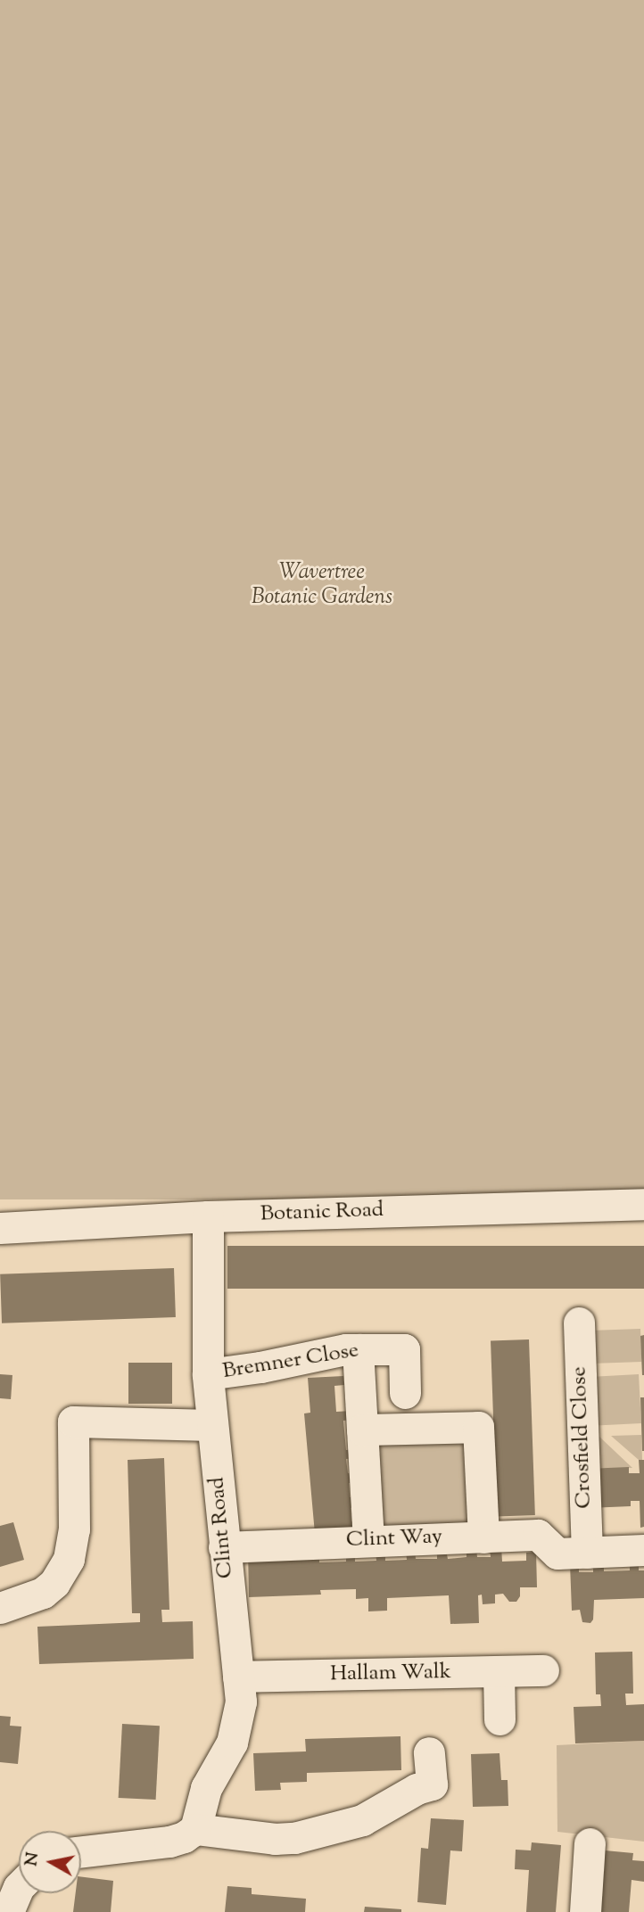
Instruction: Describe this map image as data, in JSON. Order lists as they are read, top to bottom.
{
  "streets": {
    "street": [
      "Botanic Road",
      "Bremner Close",
      "Crosfield Close",
      "Clint Road",
      "Clint Way",
      "Hallam Walk"
    ]
  },
  "crossings": [
    ["Botanic Road", "Clint Road"],
    ["Bremner Close", "Clint Road"],
    ["Crosfield Close", "Clint Way"],
    ["Clint Road", "Clint Way"],
    ["Clint Road", "Hallam Walk"]
  ],
  "parks": ["Wavertree Botanic Gardens"],
  "north": "left"
}
